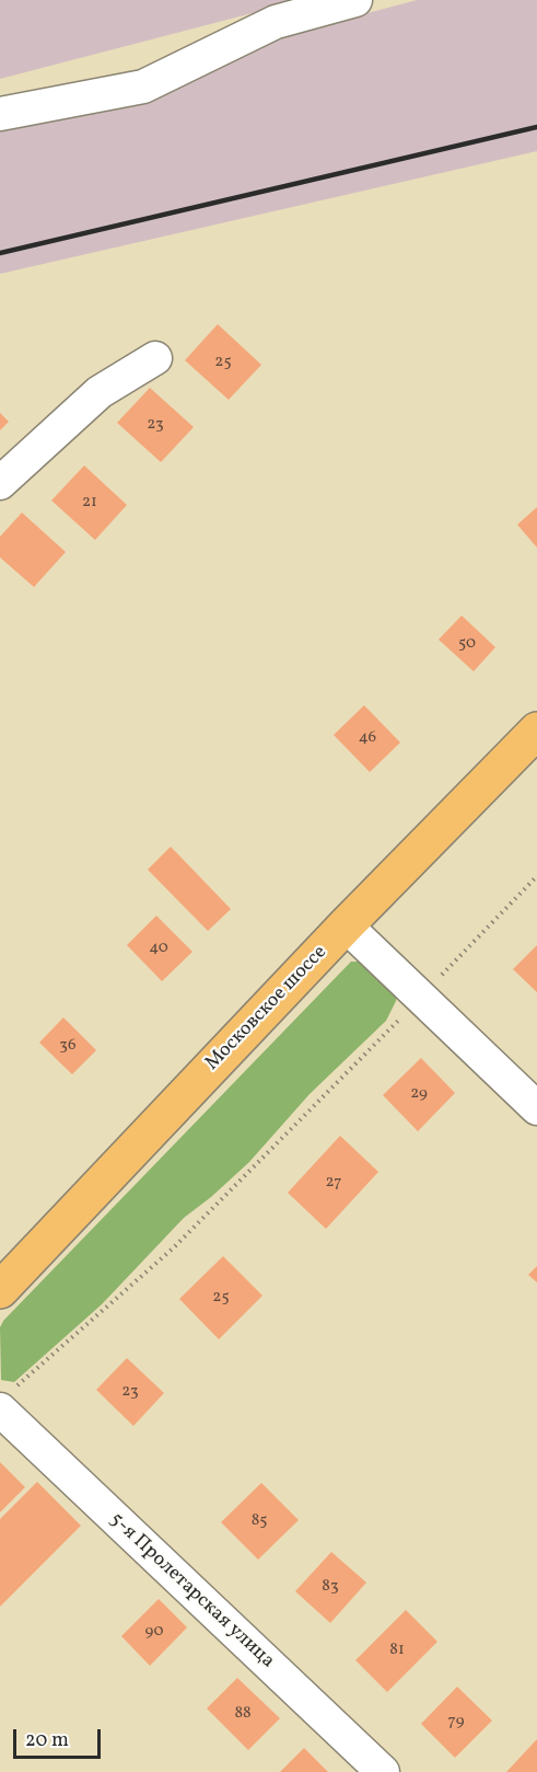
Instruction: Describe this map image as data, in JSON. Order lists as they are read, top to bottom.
{
  "streets": {
    "highway": ["Московское шоссе"],
    "street": ["5-я Пролетарская улица"]
  },
  "house_numbers": [
    "25",
    "23",
    "21",
    "50",
    "46",
    "40",
    "36",
    "29",
    "27",
    "25",
    "23",
    "85",
    "83",
    "90",
    "81",
    "88",
    "79"
  ],
  "scale_bar": "20 m"
}
